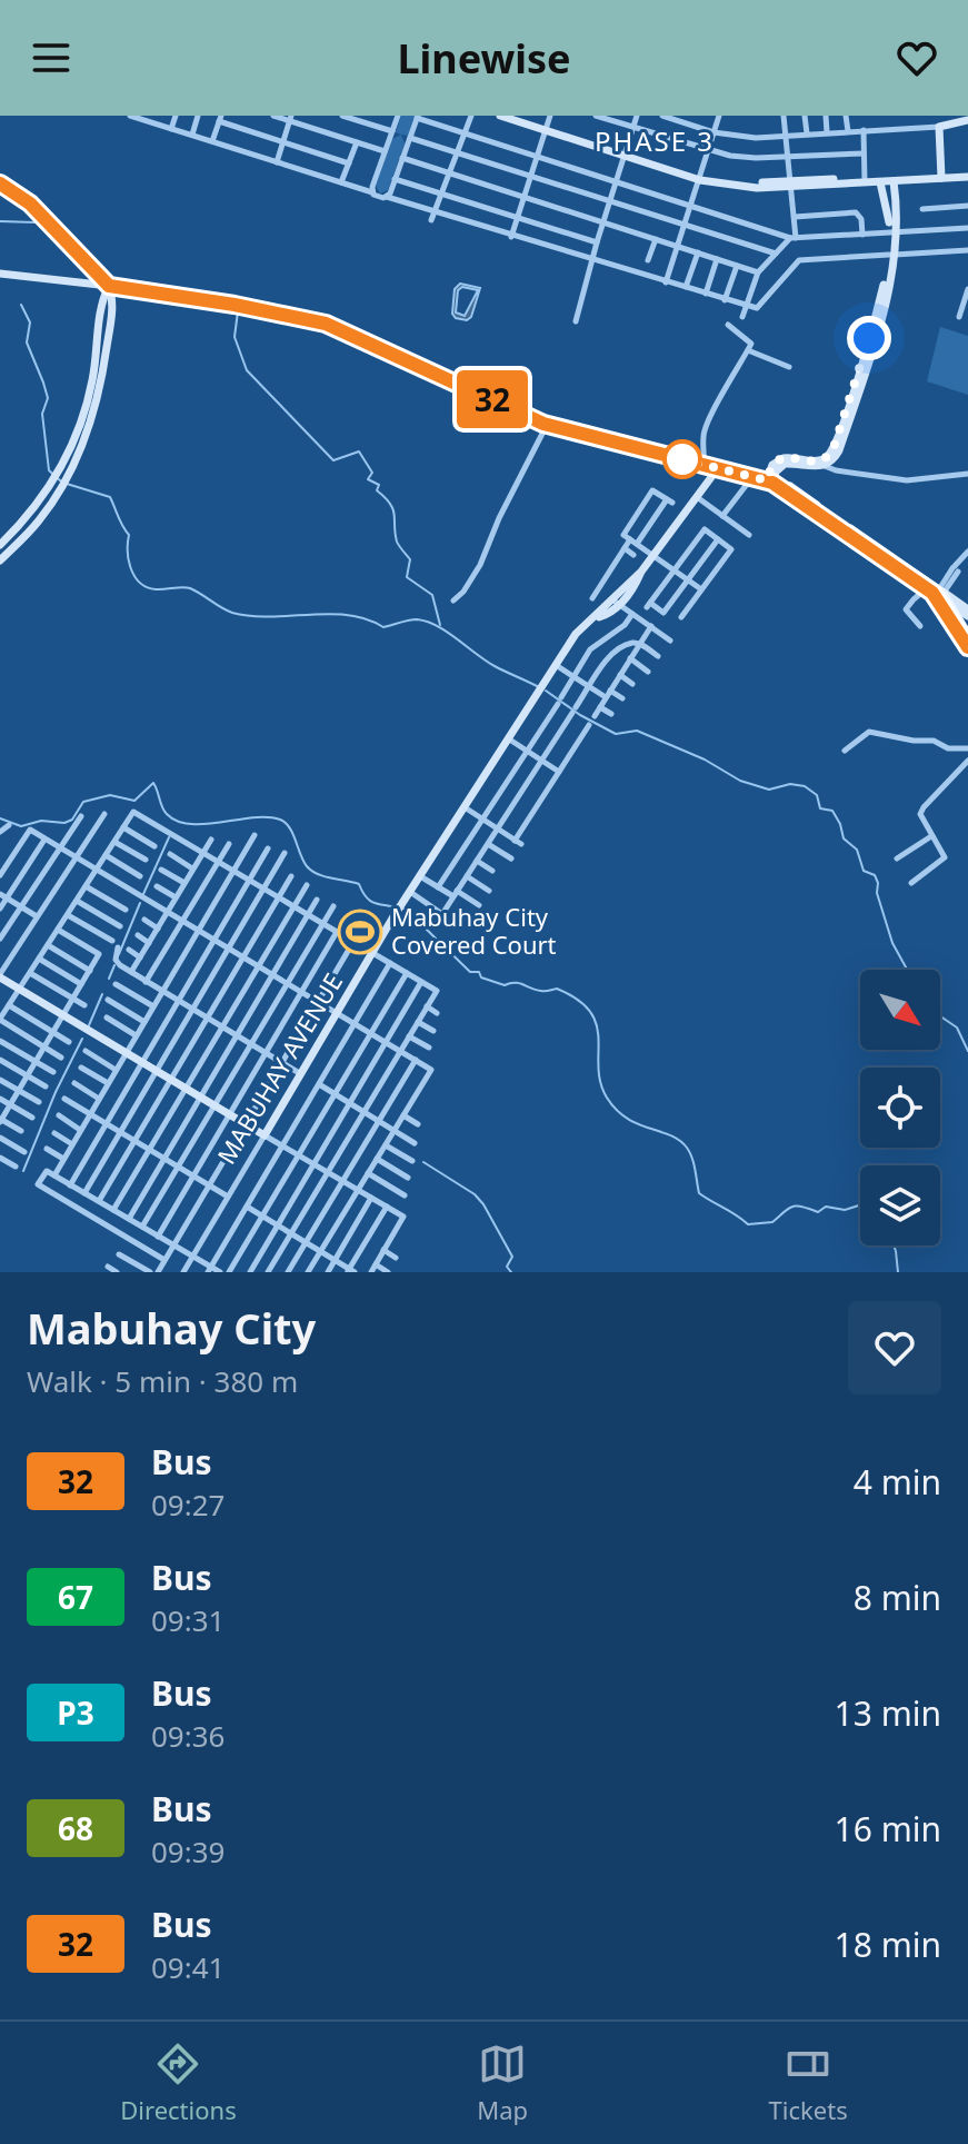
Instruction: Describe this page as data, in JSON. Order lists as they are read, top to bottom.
{
  "streets": {
    "street": ["MABUHAY AVENUE"]
  },
  "districts": ["PHASE 3"],
  "places": {
    "sports": ["Mabuhay City Covered Court"]
  },
  "lines": ["bus line 32"],
  "north": "bottom right",
  "page": {
    "header": "Linewise",
    "on_map": "32",
    "heading": ["Mabuhay City", "Walk · 5 min · 380 m"],
    "list": [
      {
        "mark": "32",
        "name": "Bus",
        "note": "09:27",
        "value": "4 min"
      },
      {
        "mark": "67",
        "name": "Bus",
        "note": "09:31",
        "value": "8 min"
      },
      {
        "mark": "P3",
        "name": "Bus",
        "note": "09:36",
        "value": "13 min"
      },
      {
        "mark": "68",
        "name": "Bus",
        "note": "09:39",
        "value": "16 min"
      },
      {
        "mark": "32",
        "name": "Bus",
        "note": "09:41",
        "value": "18 min"
      }
    ],
    "tabs": ["Directions", "Map", "Tickets"]
  }
}
